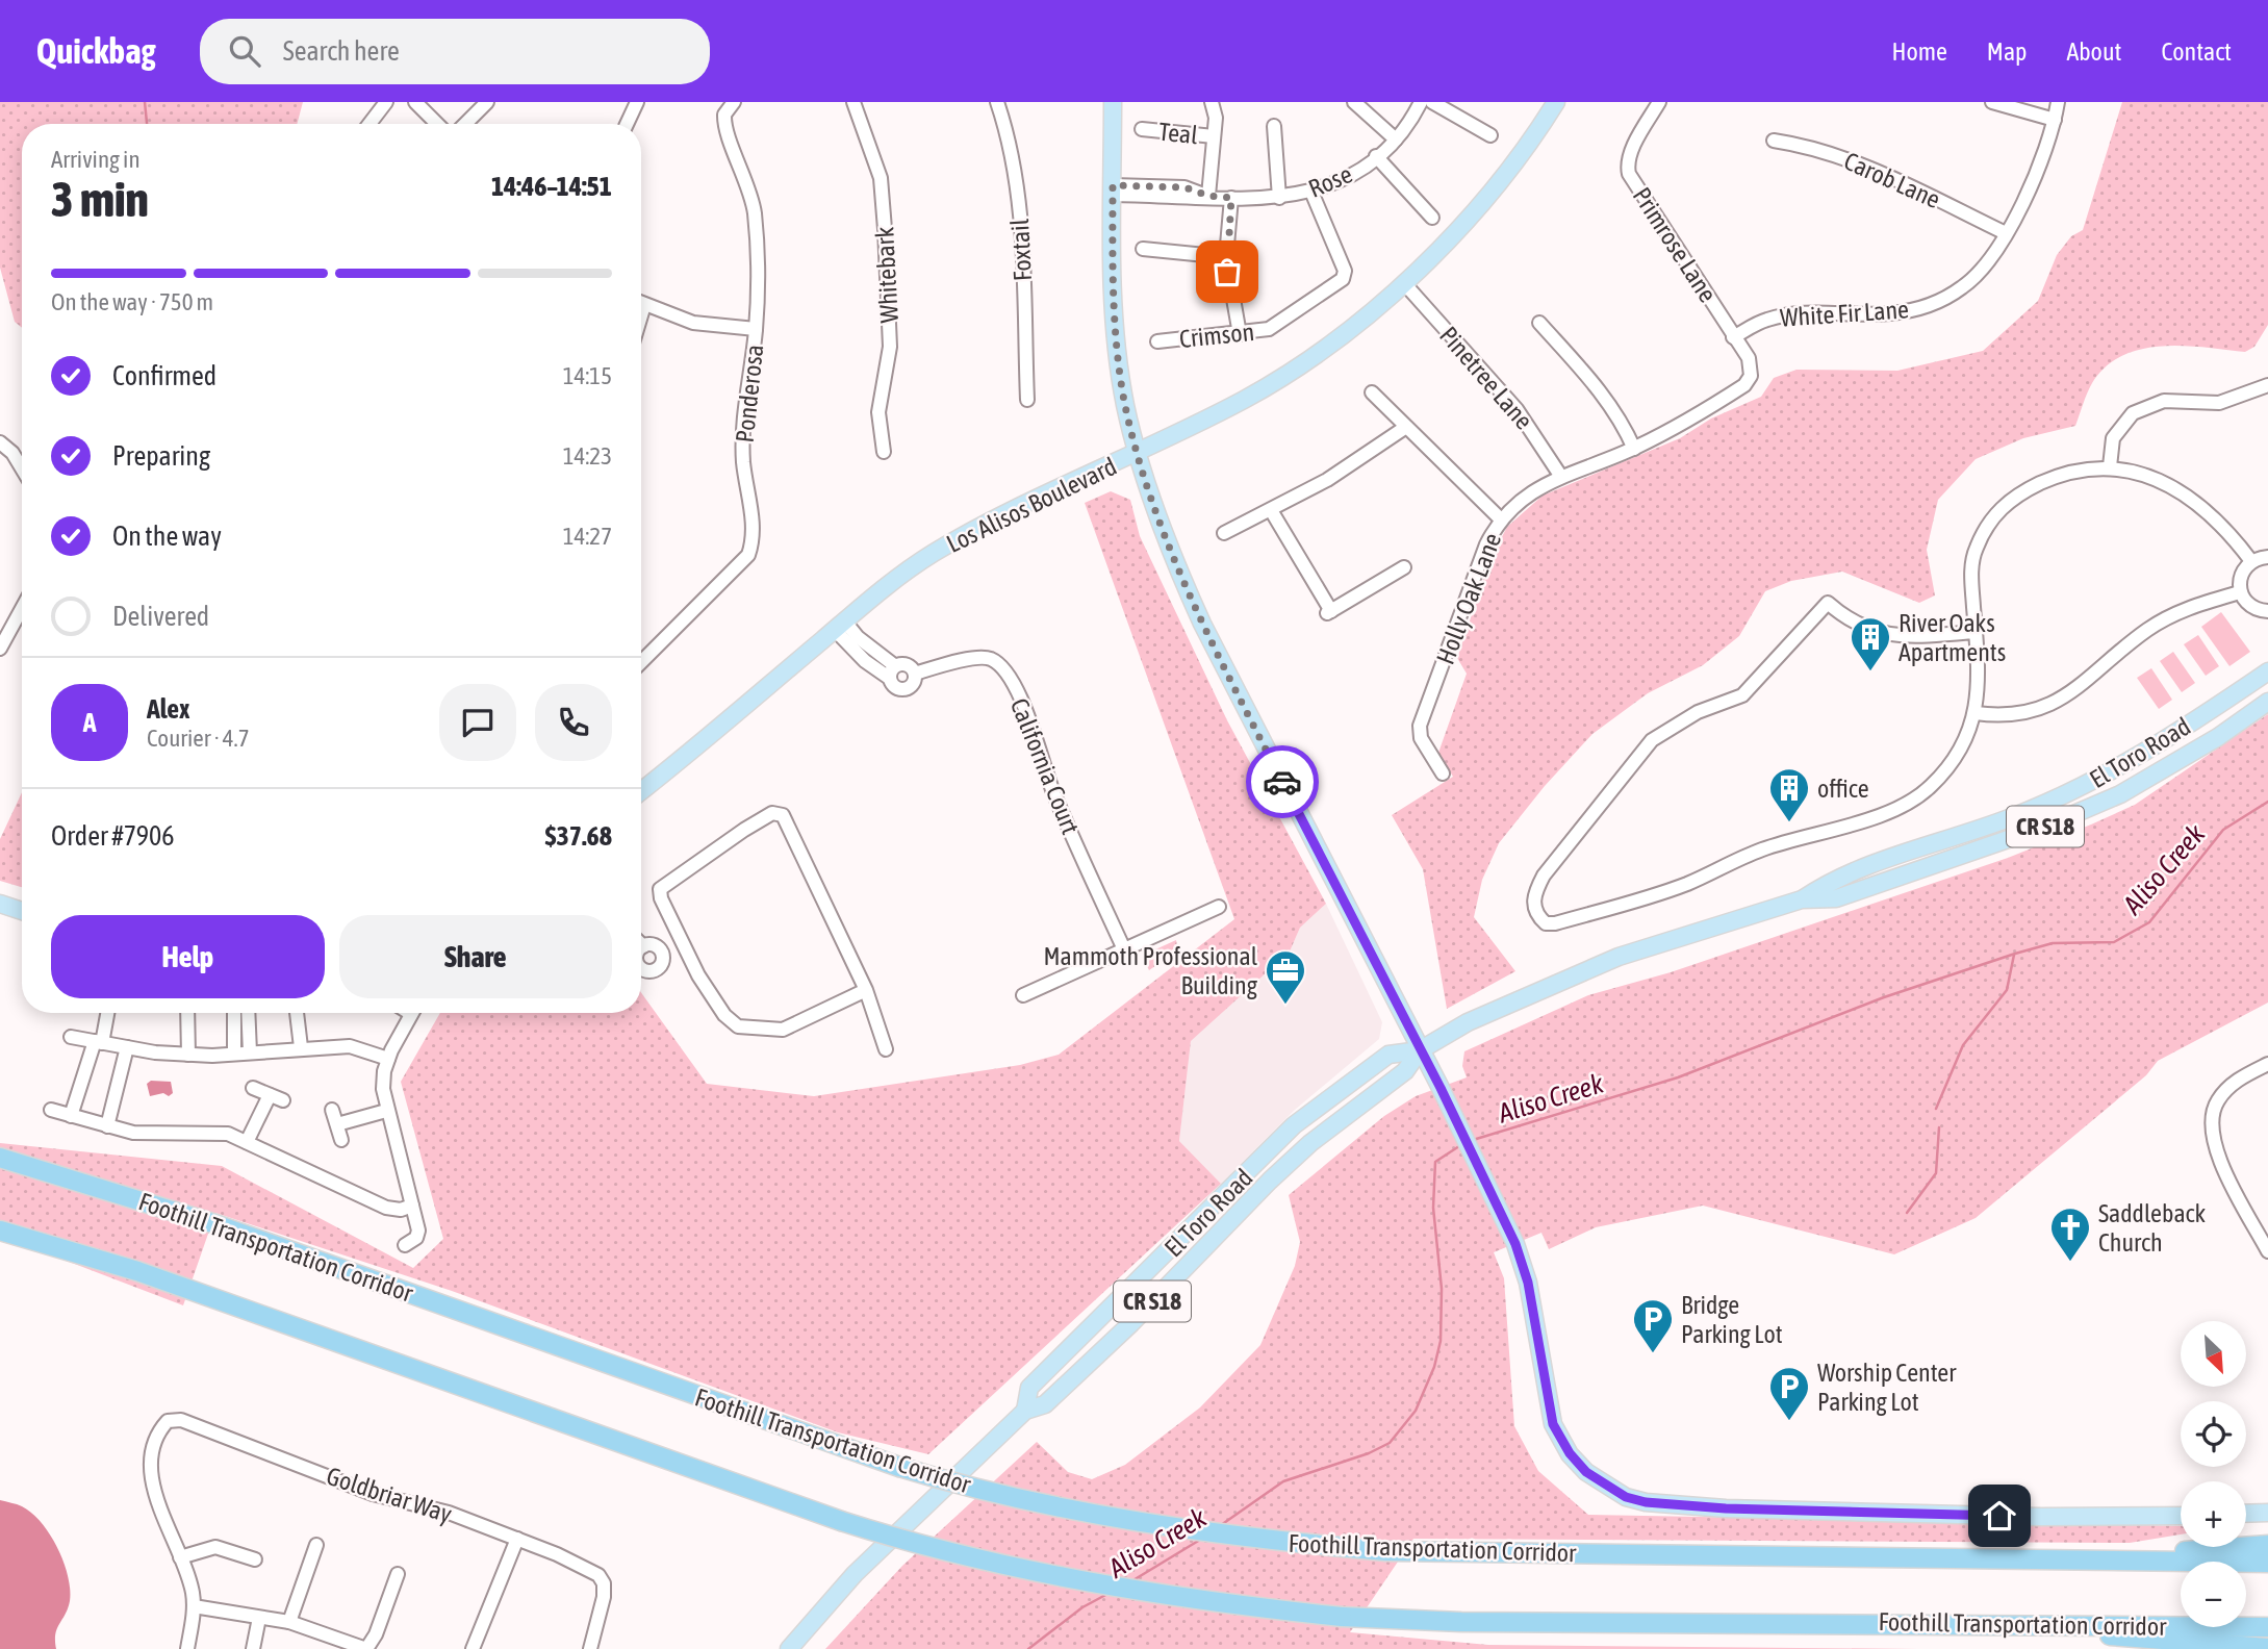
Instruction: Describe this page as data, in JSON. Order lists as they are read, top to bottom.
{
  "streets": {
    "highway": ["Foothill Transportation Corridor"],
    "main road": ["Los Alisos Boulevard", "El Toro Road", "CR S18"],
    "street": [
      "Teal",
      "Carob Lane",
      "Rose",
      "Primrose Lane",
      "Foxtail",
      "Whitebark",
      "White Fir Lane",
      "Crimson",
      "Pinetree Lane",
      "Ponderosa",
      "Holly Oak Lane",
      "California Court",
      "Goldbriar Way"
    ]
  },
  "crossings": [
    ["Carob Lane", "White Fir Lane"],
    ["Rose", "Crimson"],
    ["Primrose Lane", "White Fir Lane"],
    ["Primrose Lane", "Holly Oak Lane"],
    ["Pinetree Lane", "Los Alisos Boulevard"],
    ["Pinetree Lane", "Holly Oak Lane"]
  ],
  "water": ["Aliso Creek"],
  "places": {
    "building": ["River Oaks Apartments", "office"],
    "office": ["Mammoth Professional Building"],
    "church": ["Saddleback Church"],
    "parking": ["Bridge Parking Lot", "Worship Center Parking Lot"]
  },
  "north": "bottom right",
  "page": {
    "header": "Quickbag",
    "search": "Search here",
    "nav": [
      "Home",
      "Map",
      "About",
      "Contact"
    ],
    "heading": ["3 min", "Arriving in", "14:46–14:51"],
    "panel": [
      "Alex",
      "Courier · 4.7",
      "Order #7906",
      "$37.68"
    ],
    "bar": "On the way · 750 m",
    "list": [
      ["Confirmed", "14:15"],
      ["Preparing", "14:23"],
      ["On the way", "14:27"],
      "Delivered"
    ],
    "round": "A",
    "buttons": ["Help", "Share"],
    "map_buttons": ["+", "−"]
  }
}
